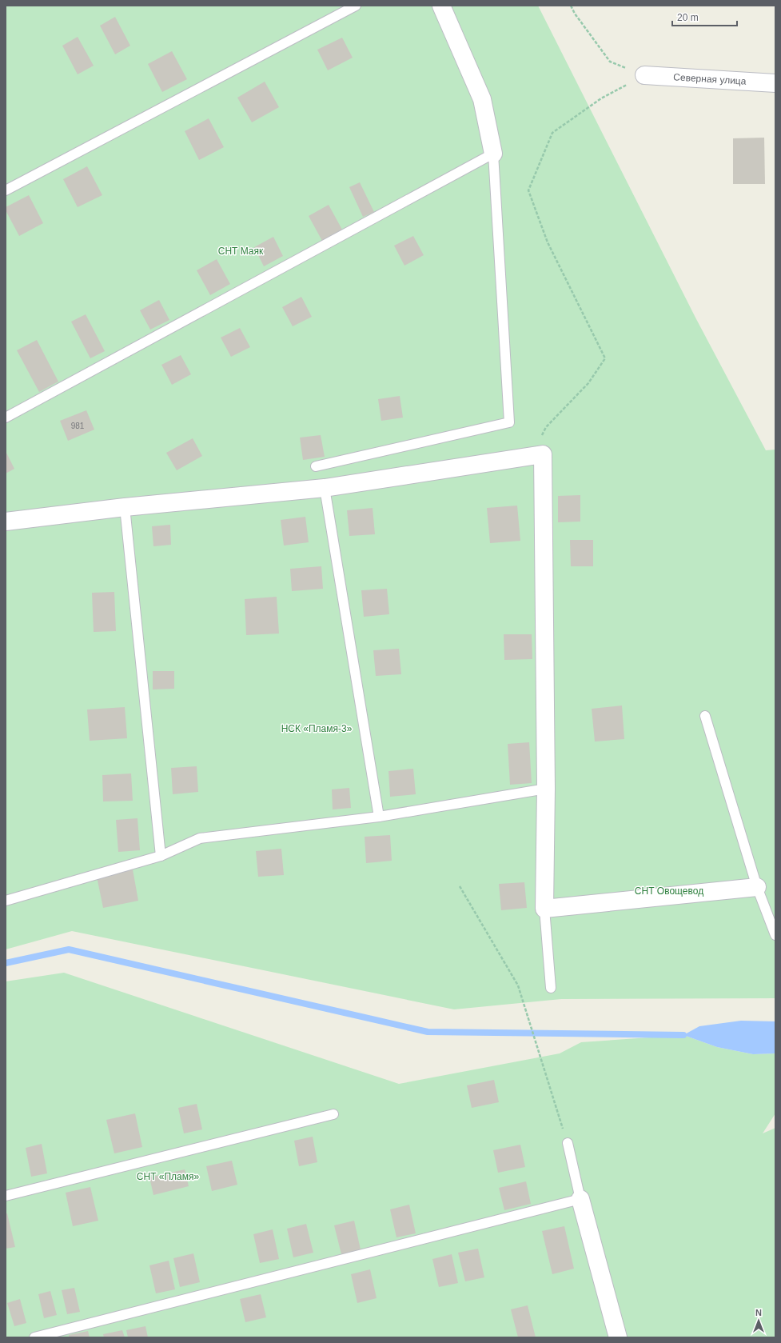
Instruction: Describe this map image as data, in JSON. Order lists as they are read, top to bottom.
{
  "streets": {
    "street": ["Северная улица"]
  },
  "parks": [
    "СНТ Маяк",
    "НСК «Пламя-3»",
    "СНТ Овощевод",
    "СНТ «Пламя»"
  ],
  "house_numbers": ["981"],
  "scale_bar": "20 m",
  "north": "top"
}
